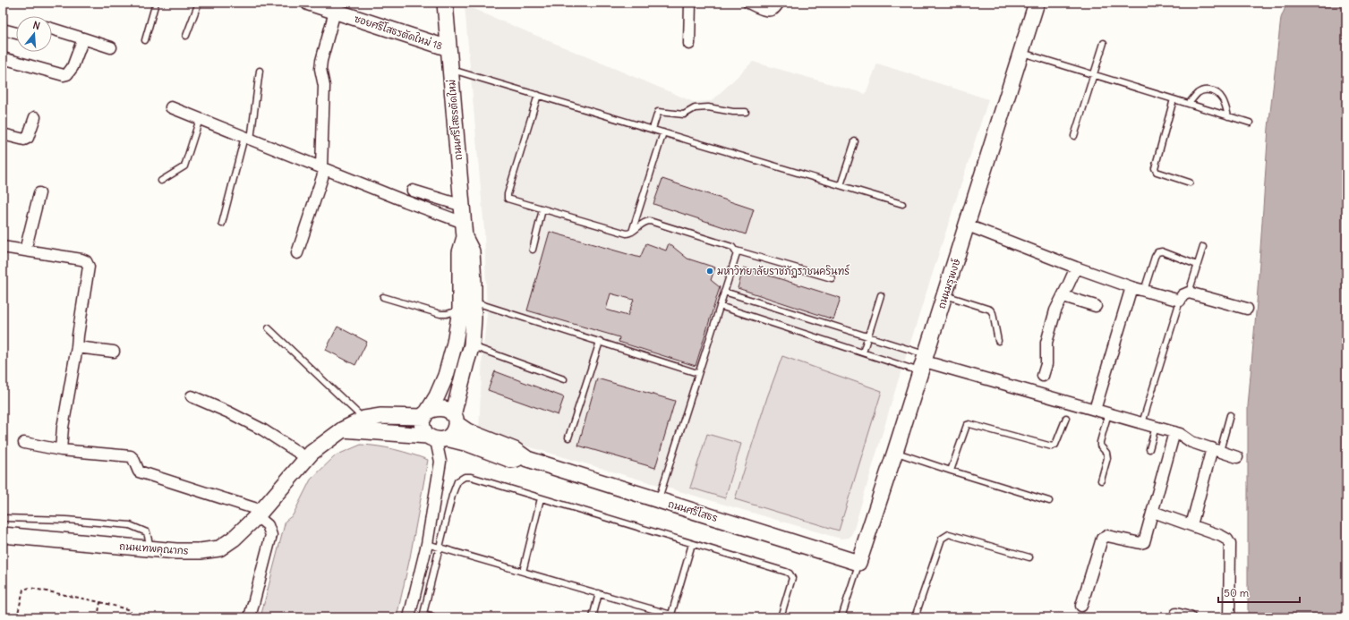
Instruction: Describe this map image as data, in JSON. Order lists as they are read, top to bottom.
{
  "streets": {
    "main road": [
      "ซอยศรีโสธรตัดใหม่ 18",
      "ถนนศรีโสธรตัดใหม่",
      "ถนนมรุพงษ์",
      "ถนนศรีโสธร",
      "ถนนเทพคุณากร"
    ]
  },
  "crossings": [
    ["ซอยศรีโสธรตัดใหม่ 18", "ถนนศรีโสธรตัดใหม่"],
    ["ถนนศรีโสธรตัดใหม่", "ถนนศรีโสธร"],
    ["ถนนศรีโสธรตัดใหม่", "ถนนเทพคุณากร"],
    ["ถนนมรุพงษ์", "ถนนศรีโสธร"],
    ["ถนนศรีโสธร", "ถนนเทพคุณากร"]
  ],
  "places": ["มหาวิทยาลัยราชภัฏราชนครินทร์"],
  "scale_bar": "50 m",
  "north": "top"
}
